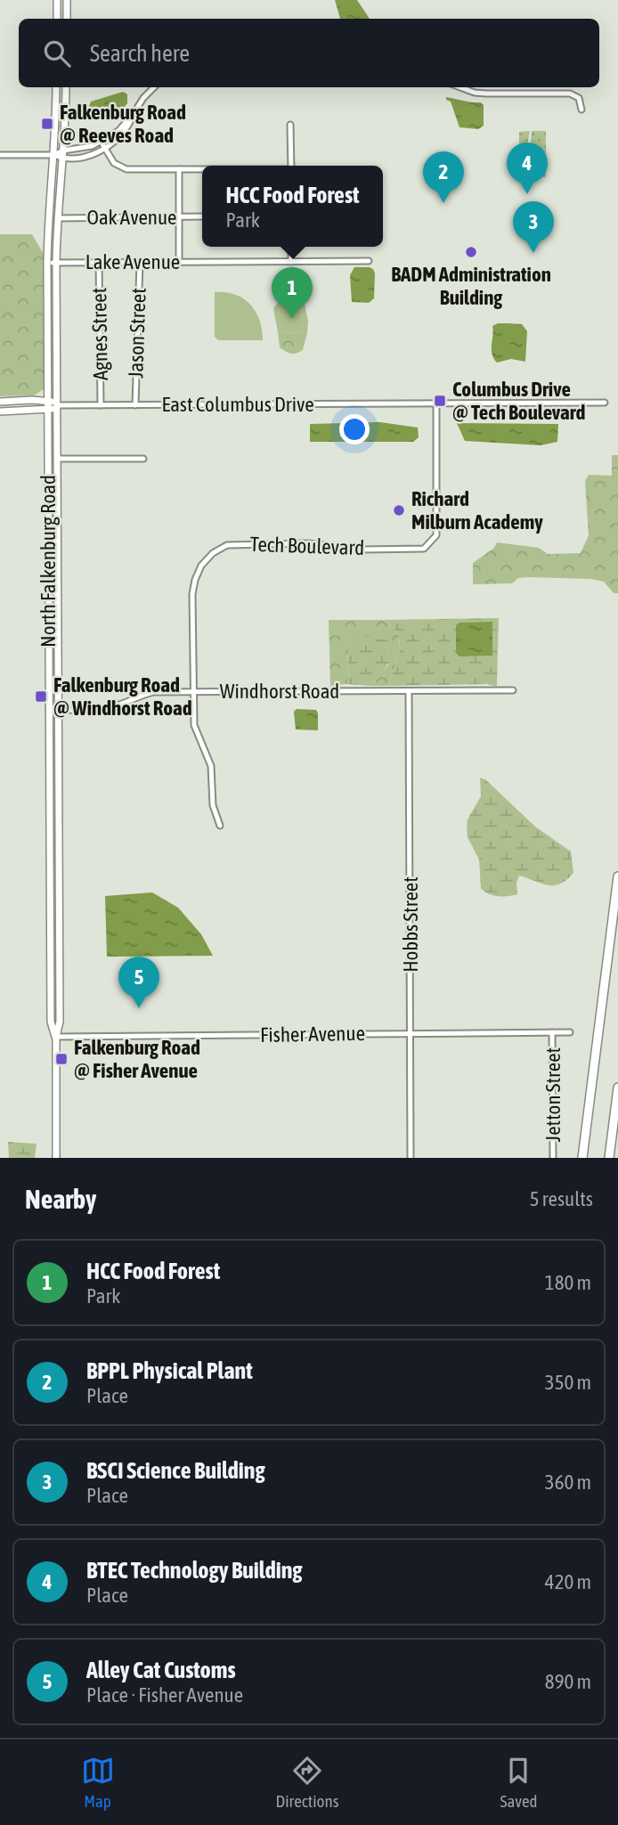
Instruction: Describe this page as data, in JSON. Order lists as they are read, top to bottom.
{
  "streets": {
    "street": [
      "Oak Avenue",
      "Lake Avenue",
      "Jason Street",
      "Agnes Street",
      "East Columbus Drive",
      "Tech Boulevard",
      "North Falkenburg Road",
      "Windhorst Road",
      "Hobbs Street",
      "Fisher Avenue",
      "Jetton Street"
    ]
  },
  "crossings": [
    ["Oak Avenue", "North Falkenburg Road"],
    ["Lake Avenue", "Jason Street"],
    ["Lake Avenue", "Agnes Street"],
    ["Lake Avenue", "North Falkenburg Road"],
    ["Jason Street", "East Columbus Drive"],
    ["Agnes Street", "East Columbus Drive"],
    ["East Columbus Drive", "Tech Boulevard"],
    ["East Columbus Drive", "North Falkenburg Road"],
    ["Tech Boulevard", "Windhorst Road"],
    ["North Falkenburg Road", "Windhorst Road"],
    ["North Falkenburg Road", "Fisher Avenue"],
    ["Windhorst Road", "Hobbs Street"],
    ["Hobbs Street", "Fisher Avenue"],
    ["Fisher Avenue", "Jetton Street"]
  ],
  "places": {
    "transit": [
      "Falkenburg Road @ Reeves Road",
      "Columbus Drive @ Tech Boulevard",
      "Falkenburg Road @ Windhorst Road",
      "Falkenburg Road @ Fisher Avenue"
    ],
    "other": ["BADM Administration Building", "Richard Milburn Academy"]
  },
  "page": {
    "search": "Search here",
    "pins": [
      "4",
      "2",
      "3",
      "1",
      "5"
    ],
    "popup": ["HCC Food Forest", "Park"],
    "heading": ["Nearby", "5 results"],
    "list": [
      {
        "mark": "1",
        "name": "HCC Food Forest",
        "note": "Park",
        "value": "180 m"
      },
      {
        "mark": "2",
        "name": "BPPL Physical Plant",
        "note": "Place",
        "value": "350 m"
      },
      {
        "mark": "3",
        "name": "BSCI Science Building",
        "note": "Place",
        "value": "360 m"
      },
      {
        "mark": "4",
        "name": "BTEC Technology Building",
        "note": "Place",
        "value": "420 m"
      },
      {
        "mark": "5",
        "name": "Alley Cat Customs",
        "note": "Place · Fisher Avenue",
        "value": "890 m"
      }
    ],
    "nav": ["Map", "Directions", "Saved"]
  }
}
